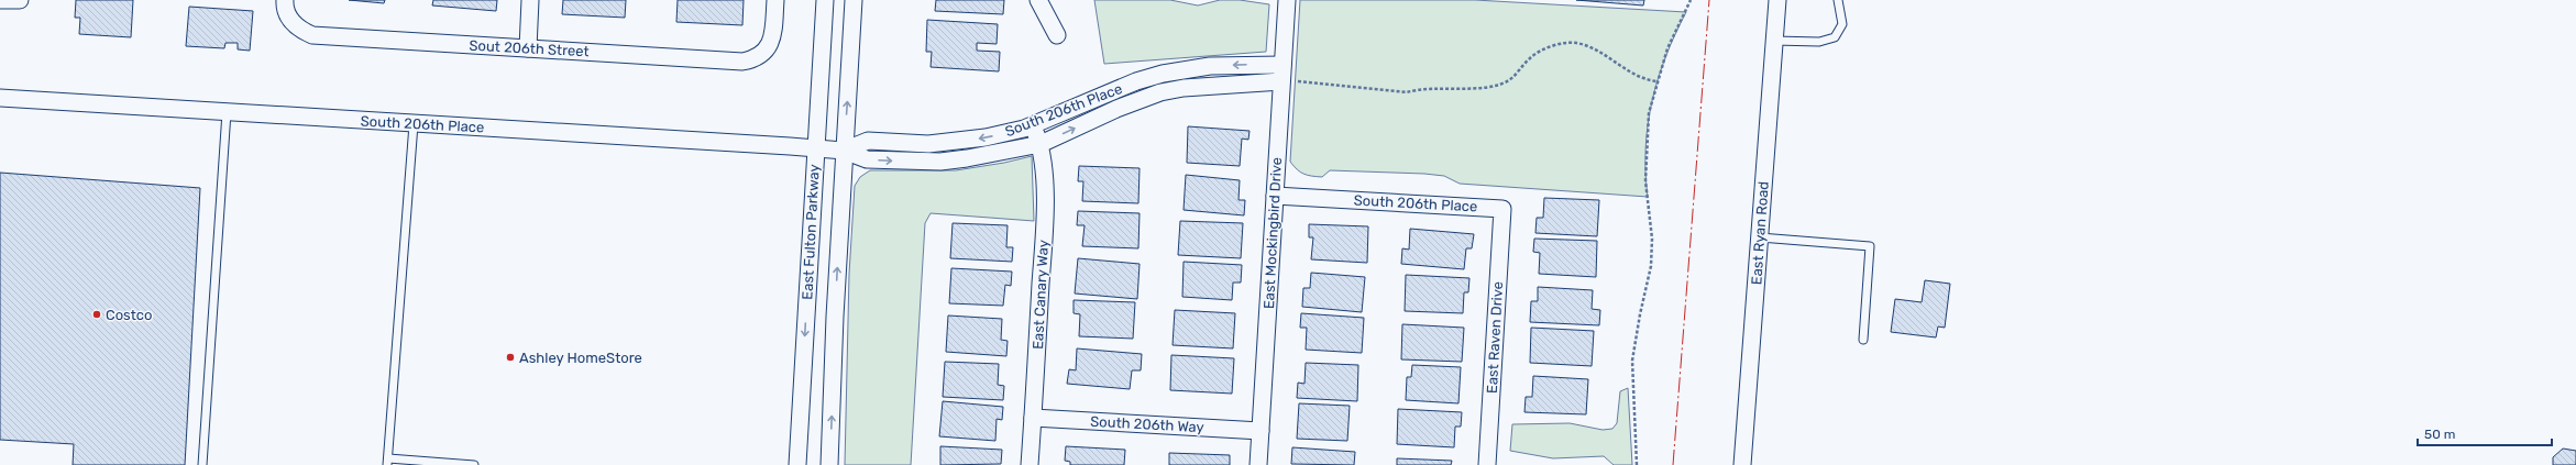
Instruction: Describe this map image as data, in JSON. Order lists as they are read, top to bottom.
{
  "streets": {
    "street": [
      "Sout 206th Street",
      "South 206th Place",
      "East Fulton Parkway",
      "East Mockingbird Drive",
      "East Ryan Road",
      "East Canary Way",
      "East Raven Drive",
      "South 206th Way"
    ]
  },
  "crossings": [
    ["South 206th Place", "East Fulton Parkway"],
    ["South 206th Place", "East Mockingbird Drive"],
    ["South 206th Place", "East Canary Way"],
    ["South 206th Place", "East Raven Drive"],
    ["East Mockingbird Drive", "South 206th Way"],
    ["East Canary Way", "South 206th Way"]
  ],
  "places": ["Costco", "Ashley HomeStore"],
  "scale_bar": "50 m"
}
